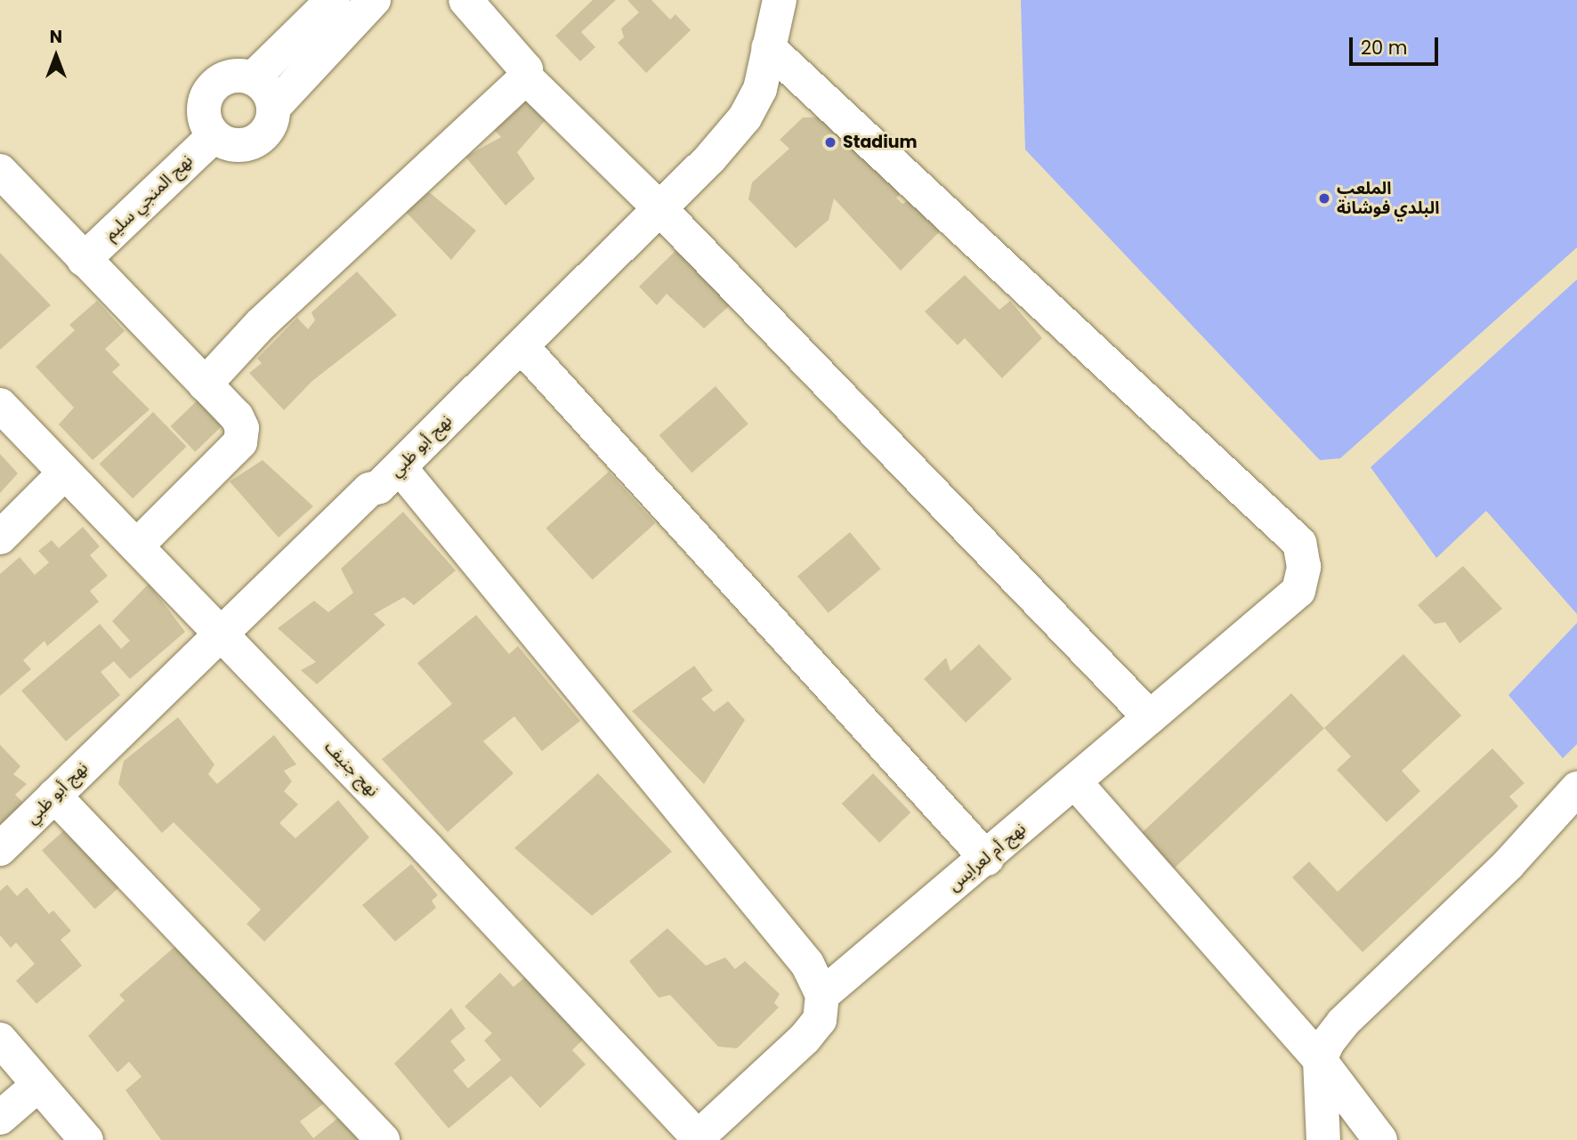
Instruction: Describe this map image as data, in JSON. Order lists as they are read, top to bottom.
{
  "streets": {
    "street": [
      "نهج المنجي سليم",
      "نهج أبو ظبي",
      "نهج جنيف",
      "نهج أم لعرايس"
    ]
  },
  "crossings": [
    ["نهج أبو ظبي", "نهج جنيف"],
    ["نهج أبو ظبي", "نهج أم لعرايس"]
  ],
  "places": ["Stadium", "الملعب البلدي فوشانة"],
  "scale_bar": "20 m",
  "north": "top"
}
